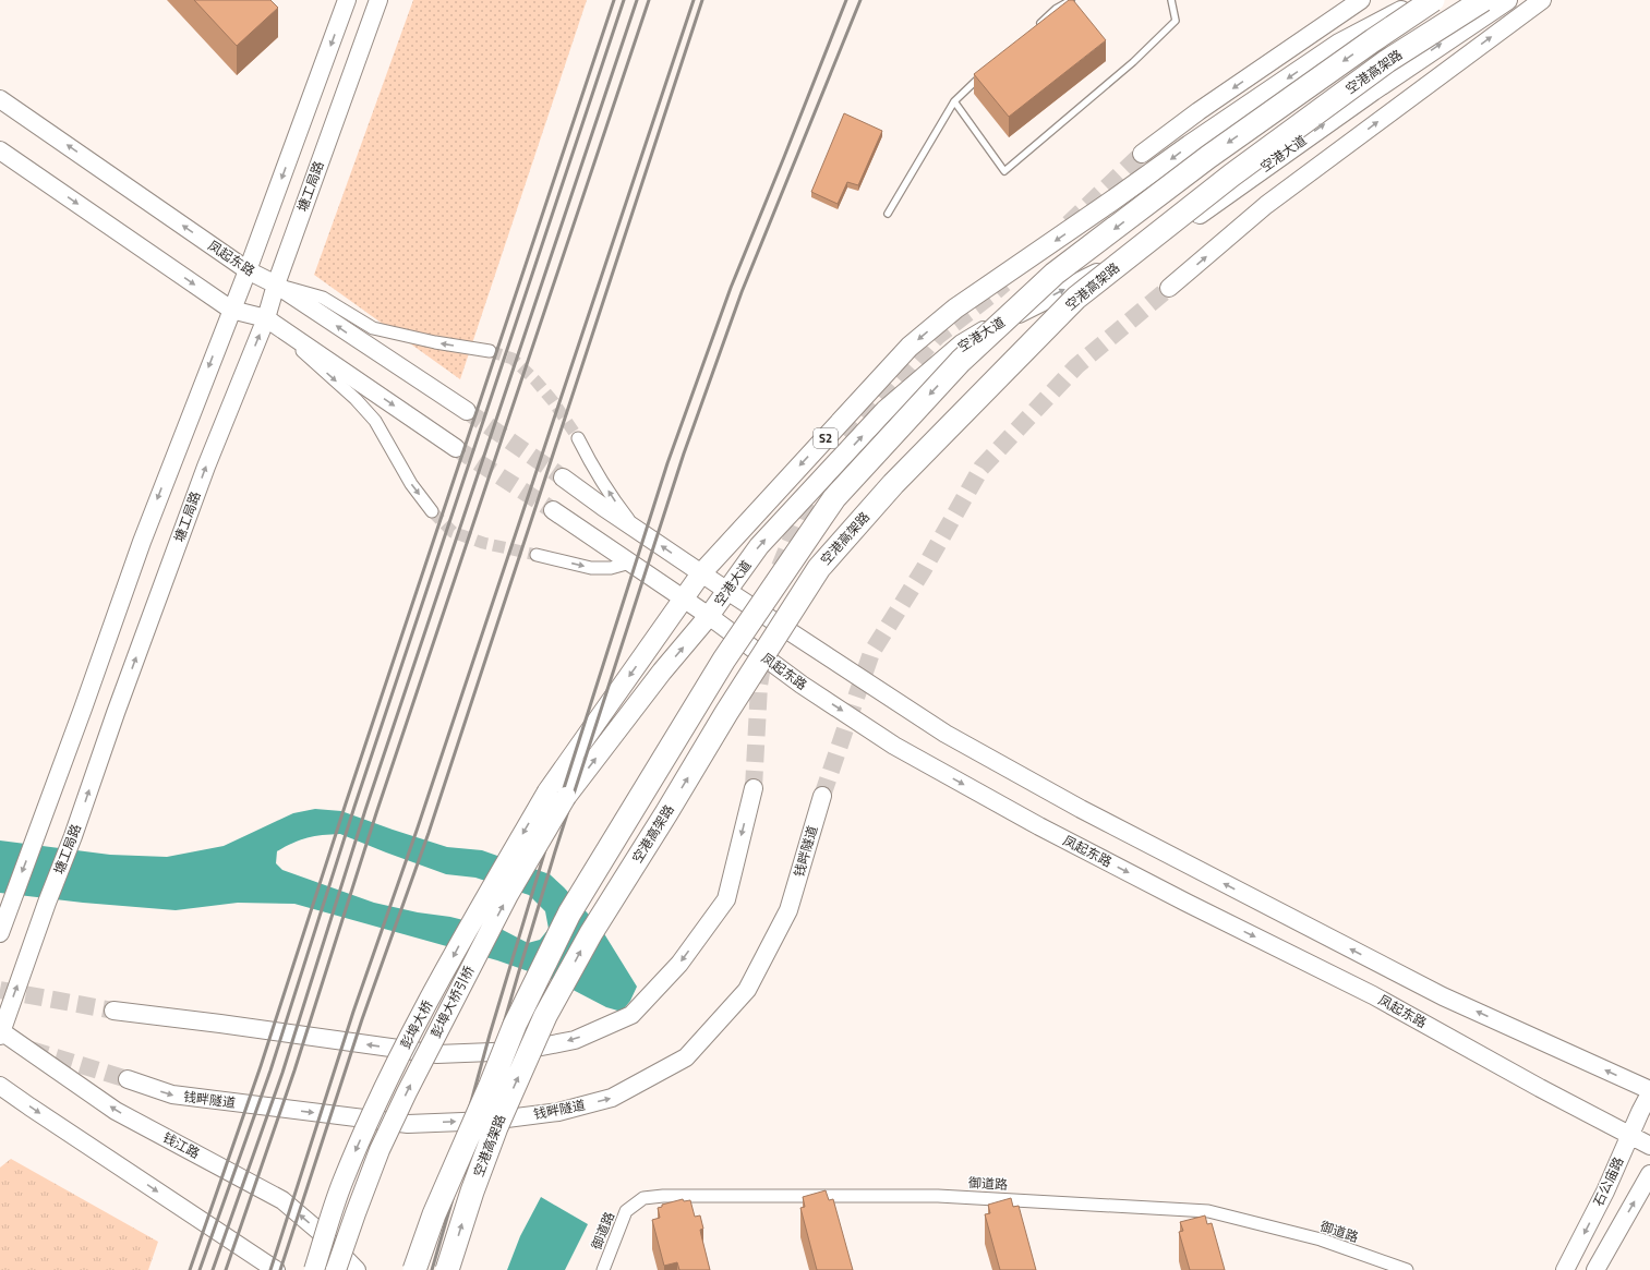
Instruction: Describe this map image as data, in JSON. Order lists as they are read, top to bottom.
{
  "streets": {
    "highway": ["空港高架路"],
    "main road": [
      "空港大道",
      "塘工局路",
      "凤起东路",
      "S2",
      "钱畔隧道",
      "彭埠大桥引桥",
      "彭埠大桥",
      "钱江路",
      "石公庙路"
    ],
    "street": ["御道路"]
  },
  "crossings": [
    ["空港大道", "凤起东路"],
    ["空港大道", "彭埠大桥引桥"],
    ["空港大道", "彭埠大桥"],
    ["塘工局路", "凤起东路"],
    ["塘工局路", "钱江路"],
    ["凤起东路", "石公庙路"]
  ],
  "one_way": ["钱畔隧道", "彭埠大桥引桥", "彭埠大桥"]
}
